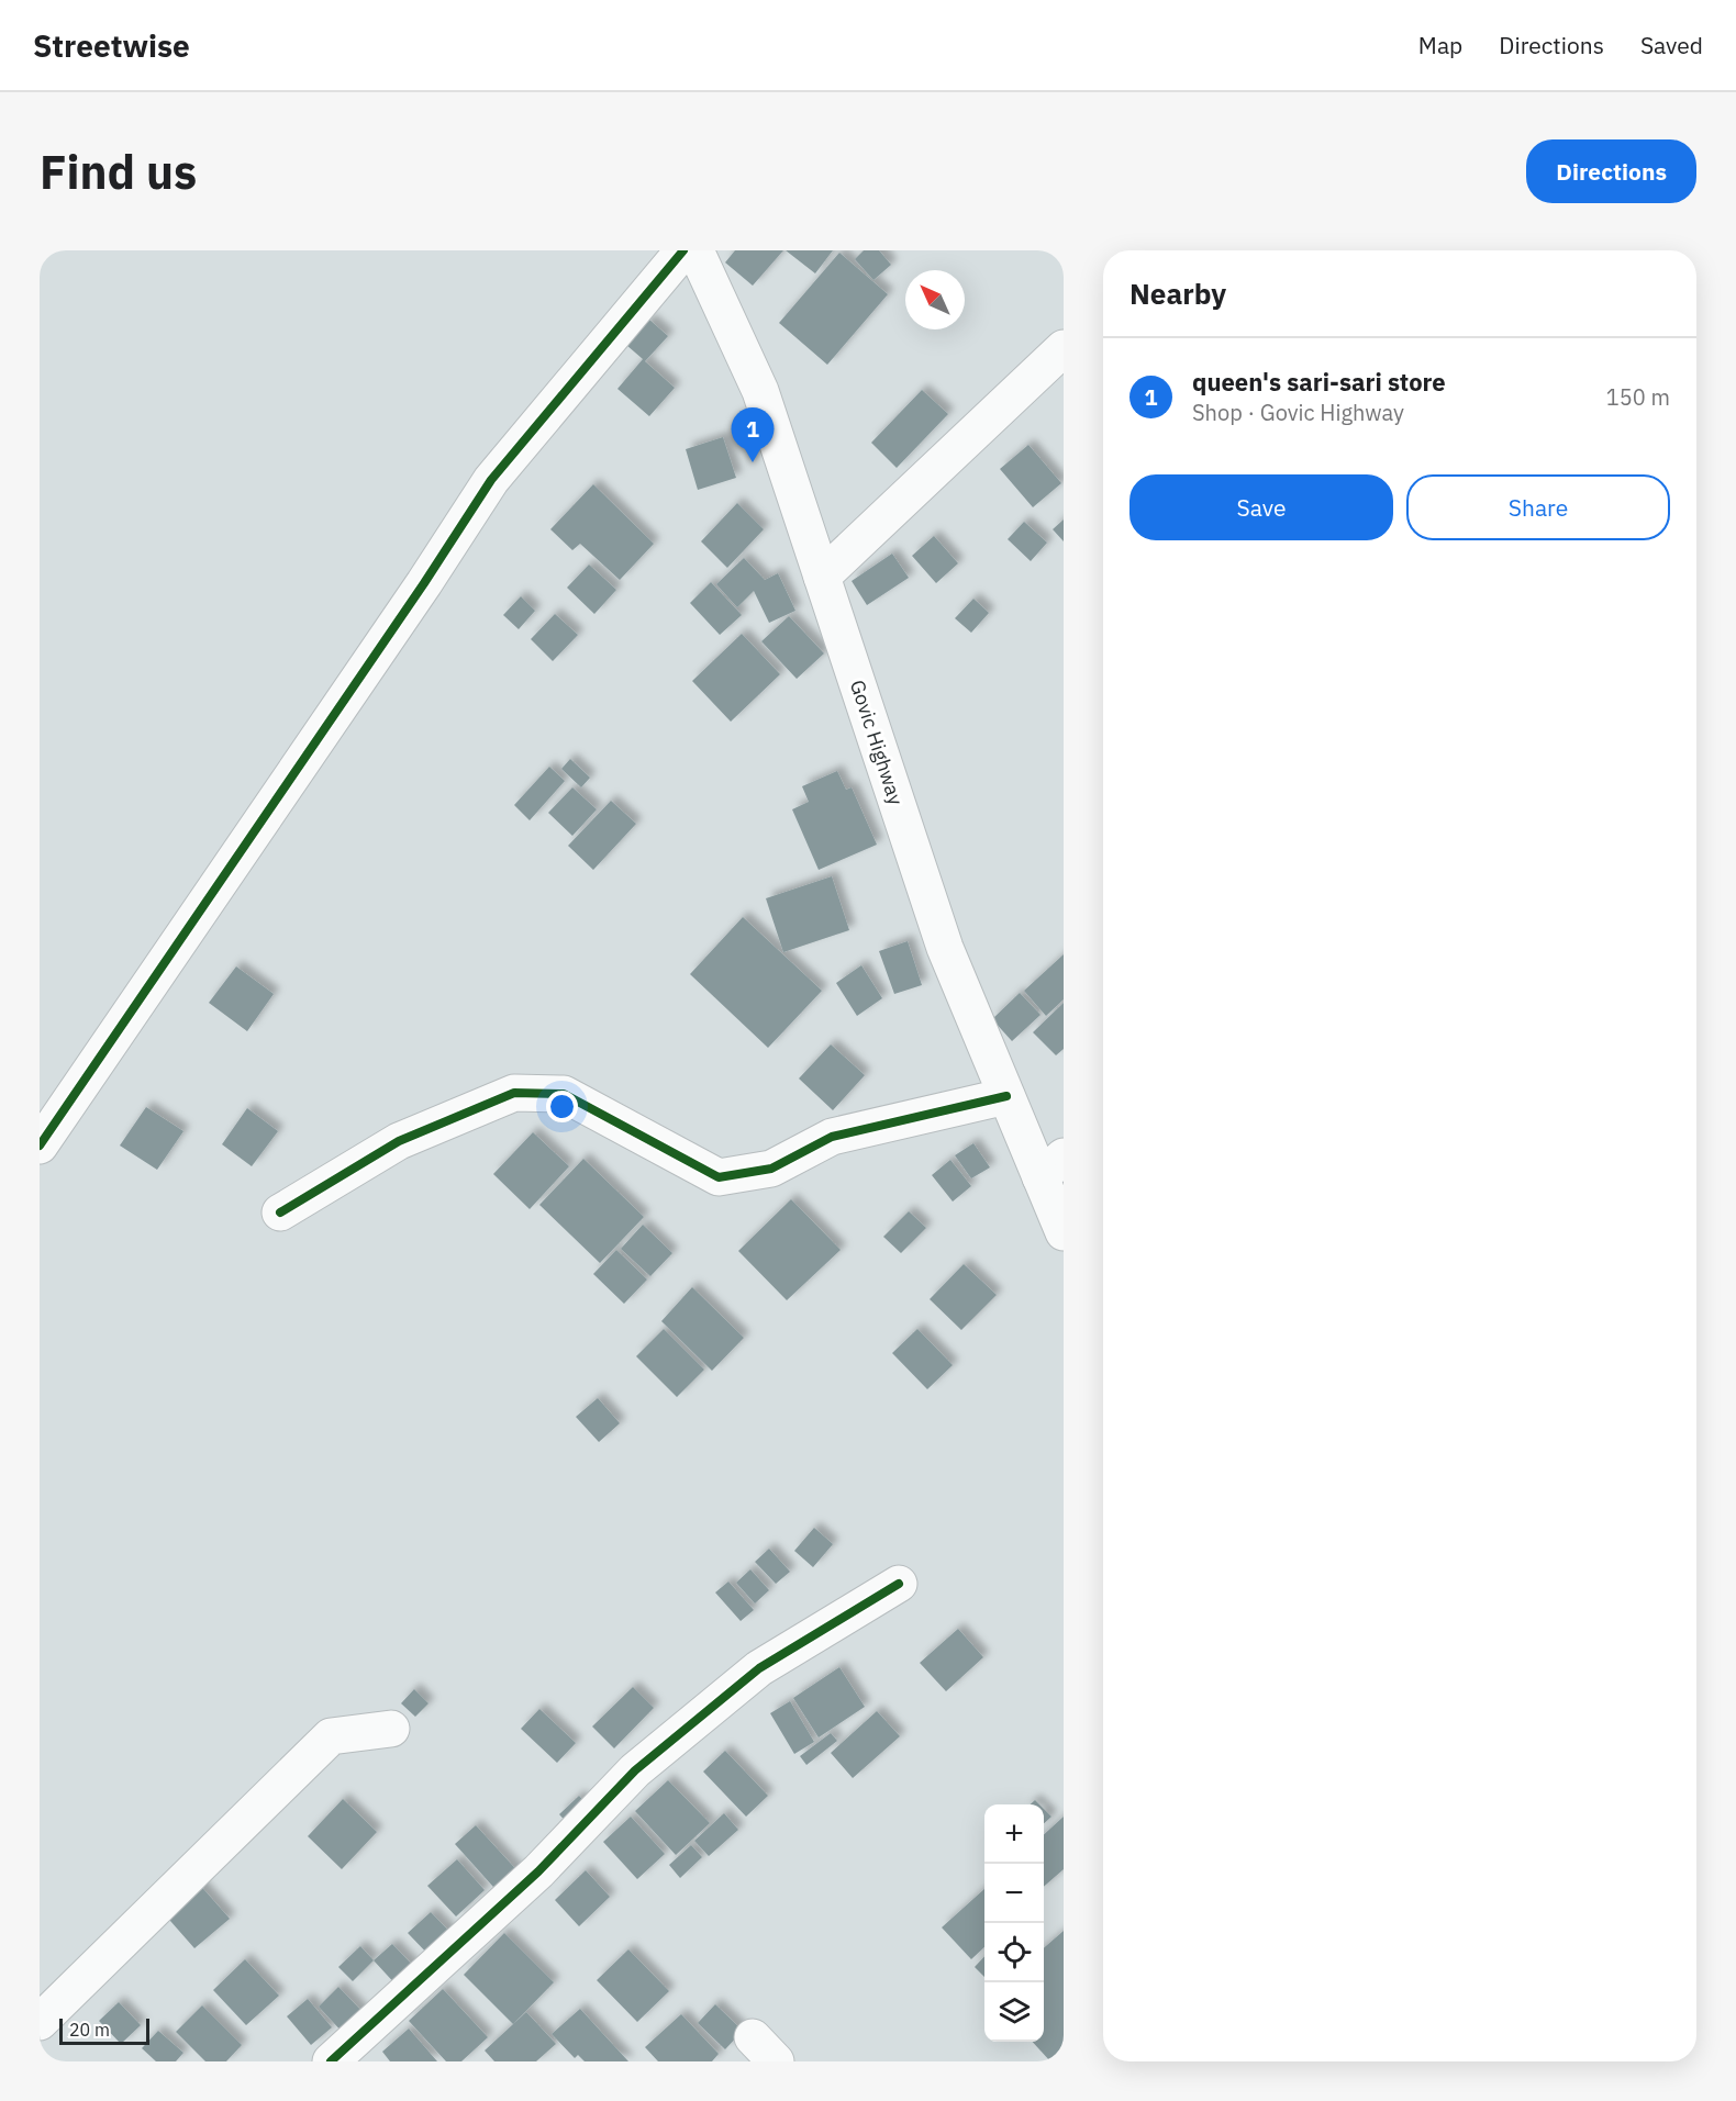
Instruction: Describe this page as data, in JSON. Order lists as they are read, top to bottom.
{
  "streets": {
    "street": ["Govic Highway"]
  },
  "scale_bar": "20 m",
  "north": "top left",
  "page": {
    "header": "Streetwise",
    "nav": ["Map", "Directions", "Saved"],
    "buttons": [
      "Directions",
      ["Save", "Share"]
    ],
    "title": "Find us",
    "heading": "Nearby",
    "list": [
      {
        "mark": "1",
        "name": "queen's sari-sari store",
        "note": "Shop · Govic Highway",
        "value": "150 m"
      }
    ],
    "pins": "1",
    "map_buttons": ["+", "−"],
    "scale": "20 m"
  }
}
